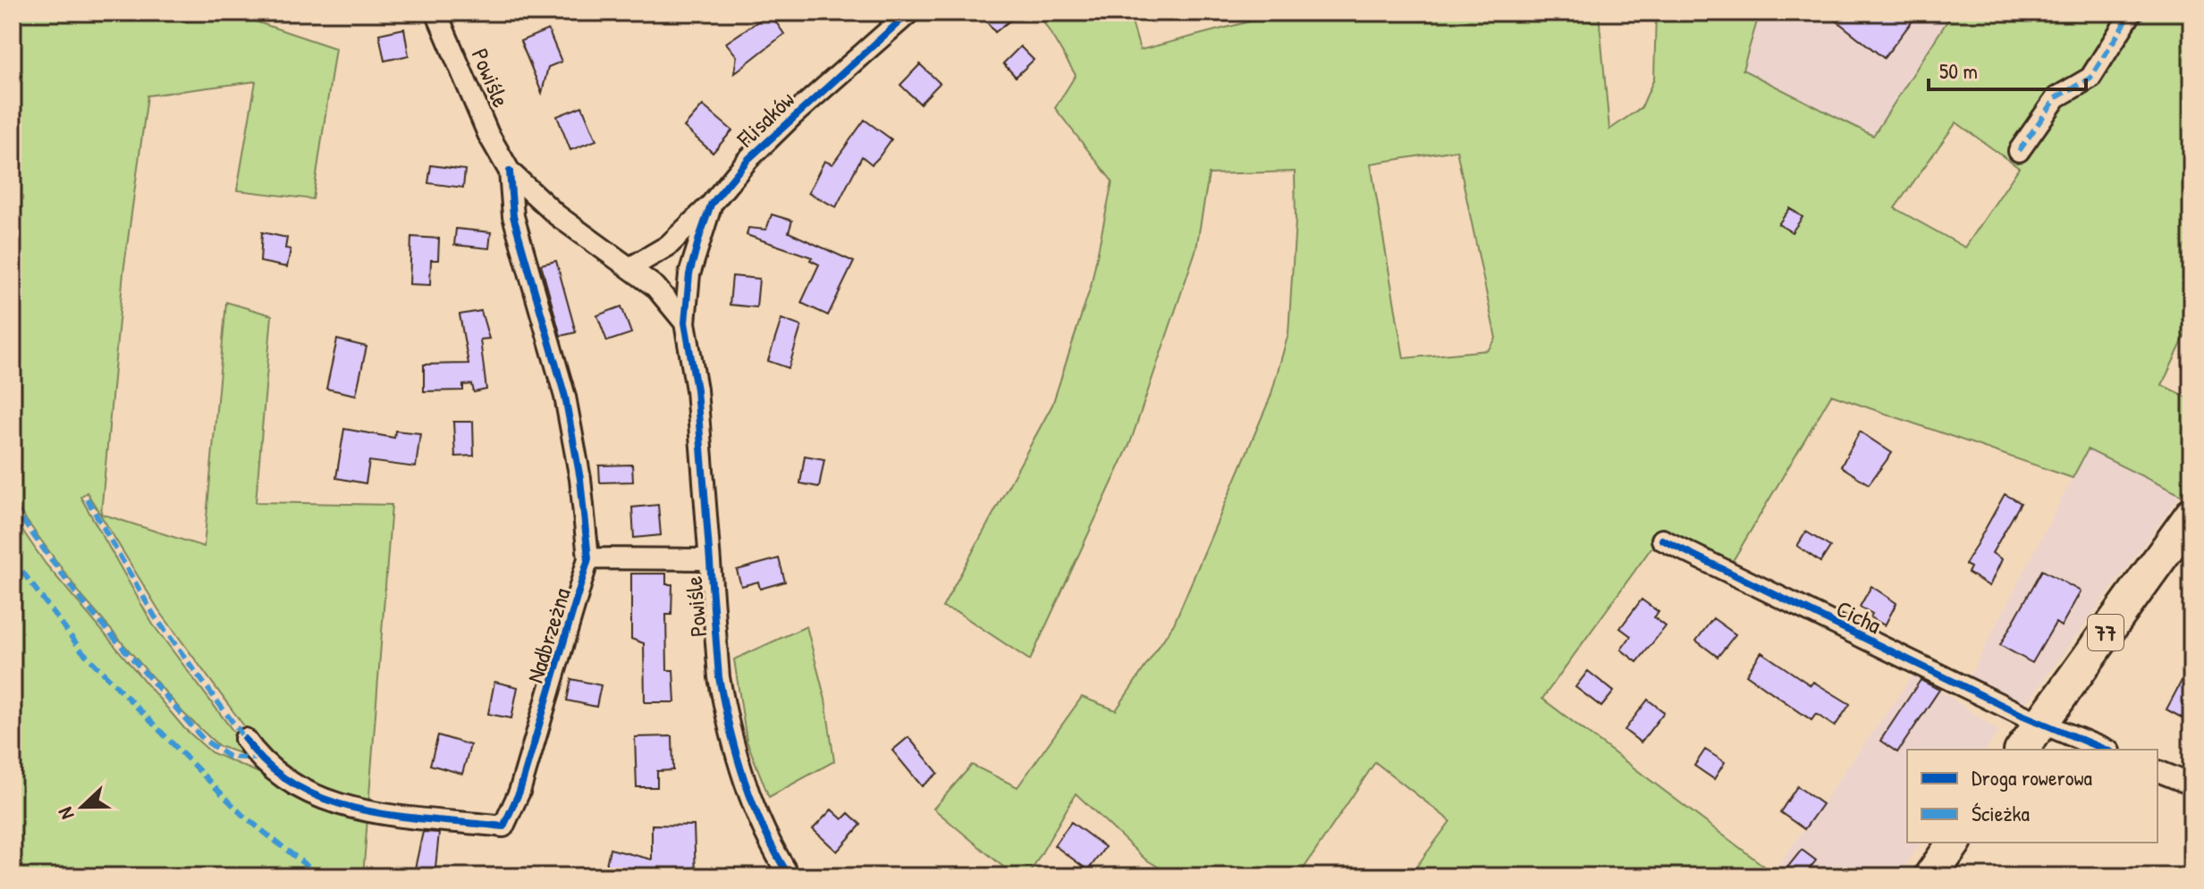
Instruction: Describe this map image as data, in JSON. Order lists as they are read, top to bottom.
{
  "streets": {
    "main road": ["77"],
    "street": [
      "Powiśle",
      "Flisaków",
      "Cicha",
      "Nadbrzeżna"
    ]
  },
  "crossings": [
    ["Powiśle", "Flisaków"],
    ["Powiśle", "Nadbrzeżna"],
    ["Cicha", "77"]
  ],
  "legend": ["Droga rowerowa", "Ścieżka"],
  "scale_bar": "50 m",
  "north": "left"
}
